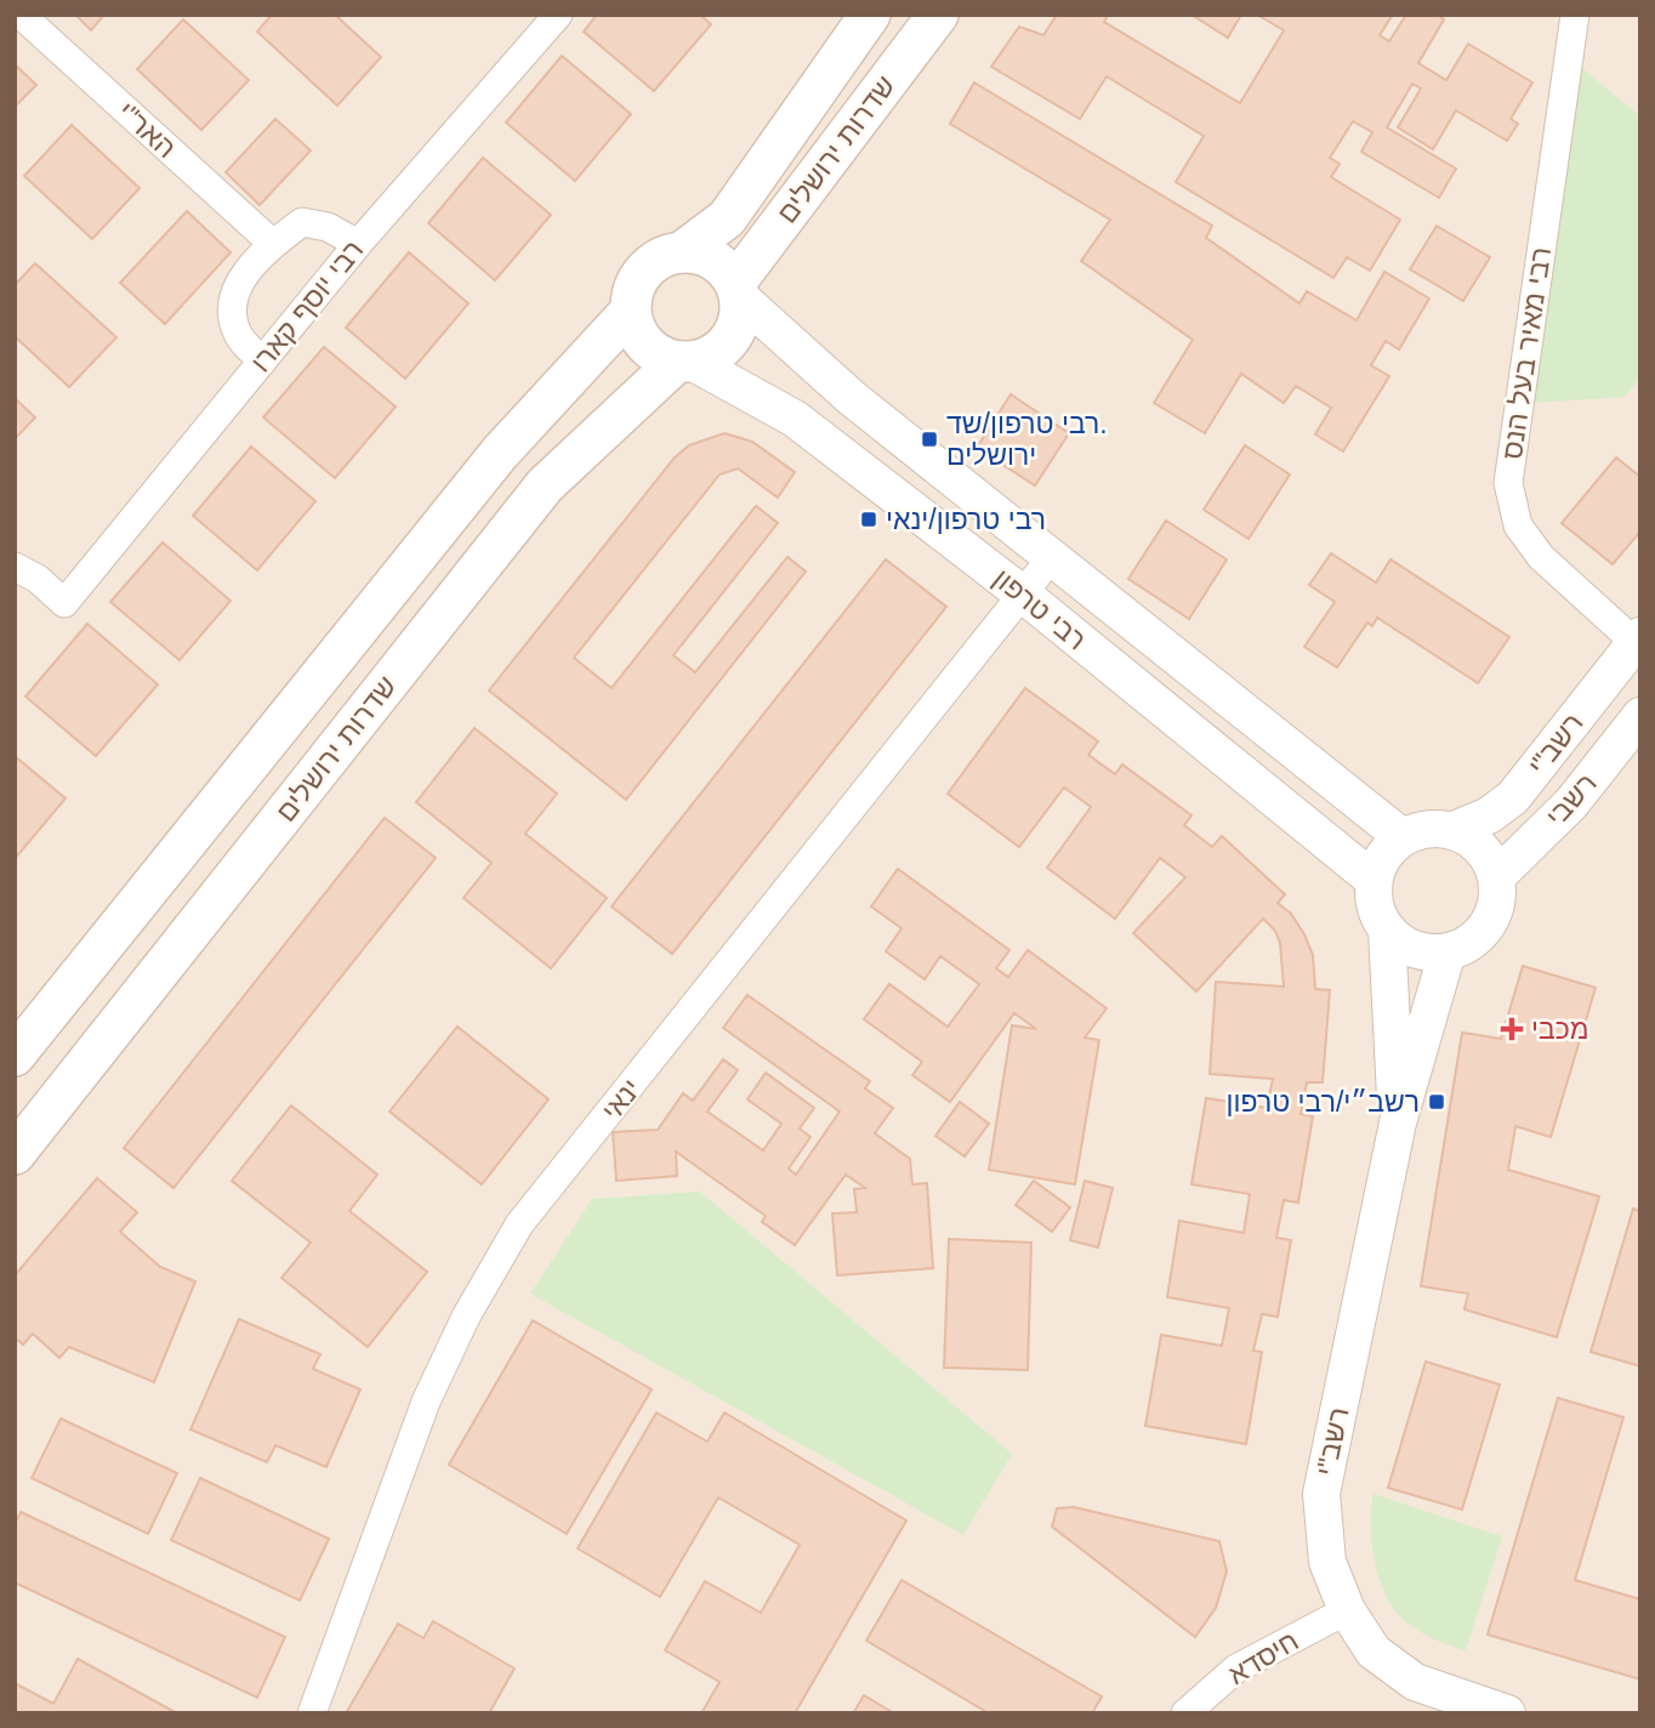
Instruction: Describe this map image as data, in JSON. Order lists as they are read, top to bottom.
{
  "streets": {
    "main road": ["שדרות ירושלים"],
    "street": [
      "האר\"י",
      "רבי יוסף קארו",
      "רבי מאיר בעל הנס",
      "רבי טרפון",
      "רשב\"י",
      "רשבי",
      "ינאי",
      "חיסדא"
    ]
  },
  "crossings": [
    ["שדרות ירושלים", "רבי טרפון"],
    ["רבי מאיר בעל הנס", "רשב\"י"],
    ["רבי טרפון", "רשב\"י"],
    ["רבי טרפון", "רשבי"],
    ["רבי טרפון", "ינאי"],
    ["רשב\"י", "רשבי"],
    ["רשב\"י", "חיסדא"]
  ],
  "places": {
    "transit": ["רבי טרפון/שד. ירושלים", "רבי טרפון/ינאי", "רשב״י/רבי טרפון"],
    "health": ["מכבי"]
  }
}
